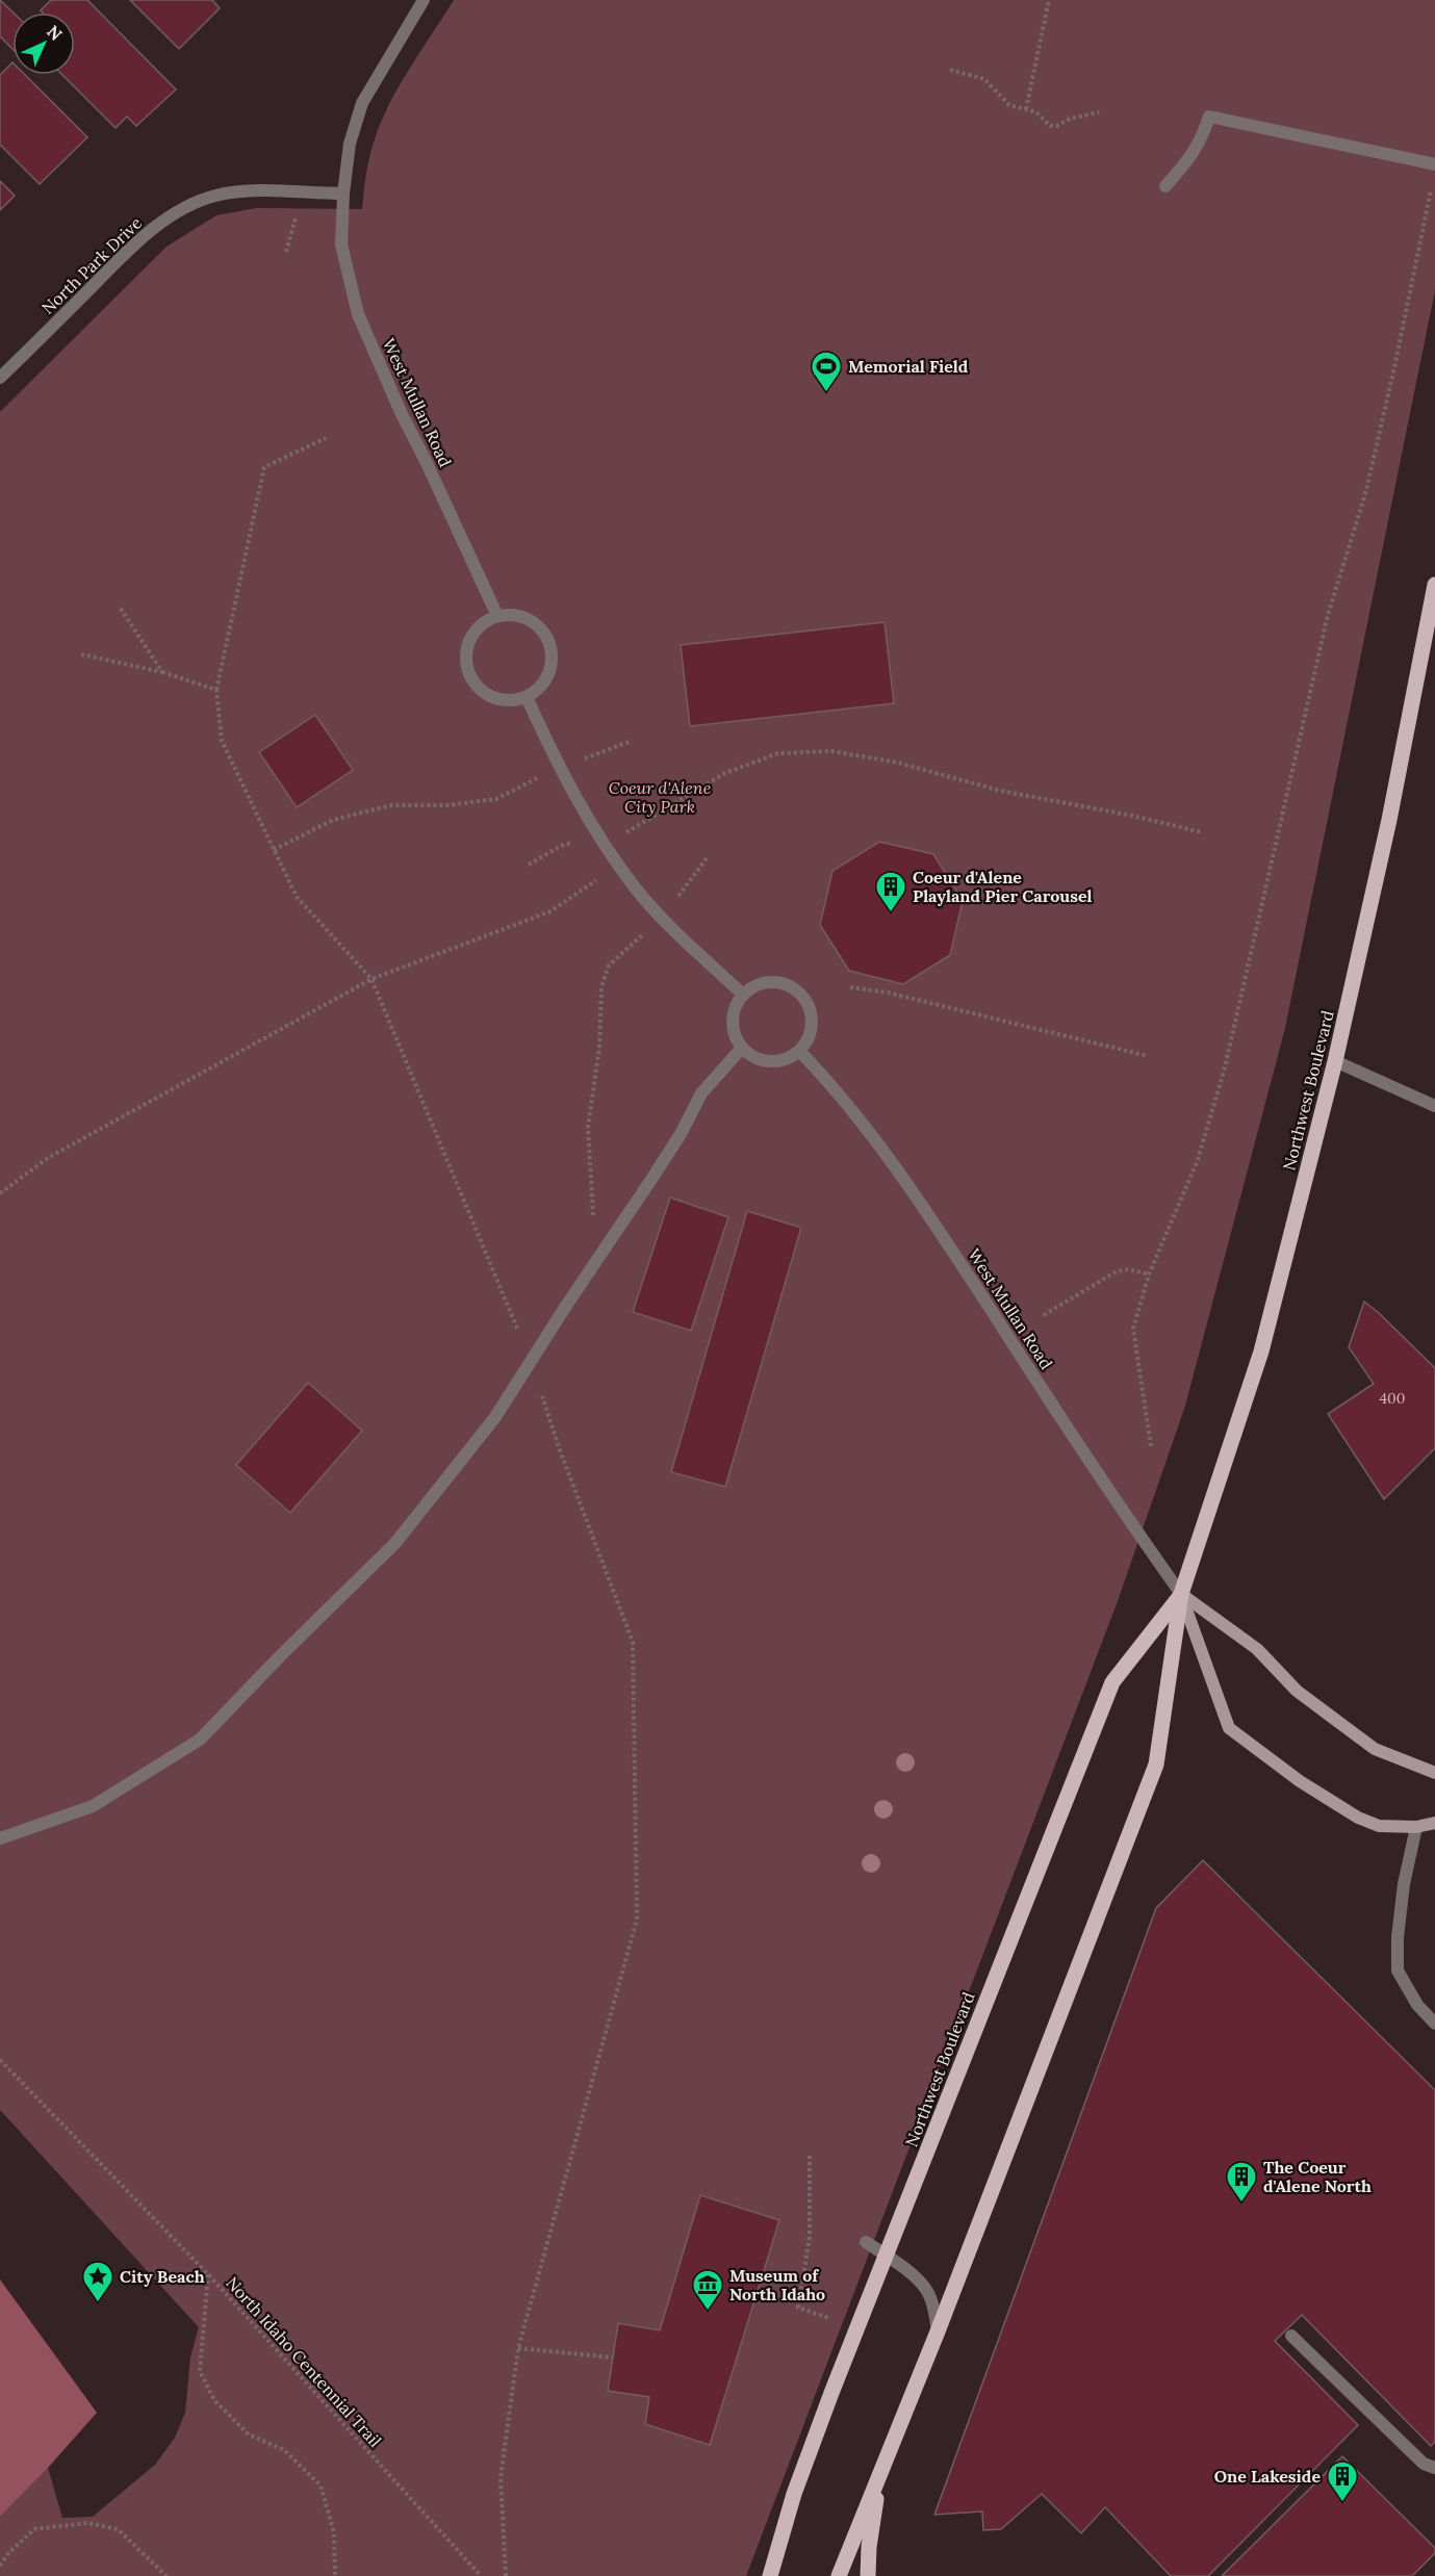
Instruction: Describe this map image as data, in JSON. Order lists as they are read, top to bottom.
{
  "streets": {
    "main road": ["Northwest Boulevard"],
    "street": ["North Park Drive", "West Mullan Road"],
    "path": ["North Idaho Centennial Trail"]
  },
  "crossings": [
    ["North Park Drive", "West Mullan Road"],
    ["West Mullan Road", "Northwest Boulevard"]
  ],
  "parks": ["Coeur d'Alene City Park"],
  "places": {
    "sports": ["Memorial Field"],
    "building": ["Coeur d'Alene Playland Pier Carousel", "The Coeur d'Alene North", "One Lakeside"],
    "place": ["City Beach"],
    "museum": ["Museum of North Idaho"]
  },
  "house_numbers": ["400"],
  "north": "top right"
}
